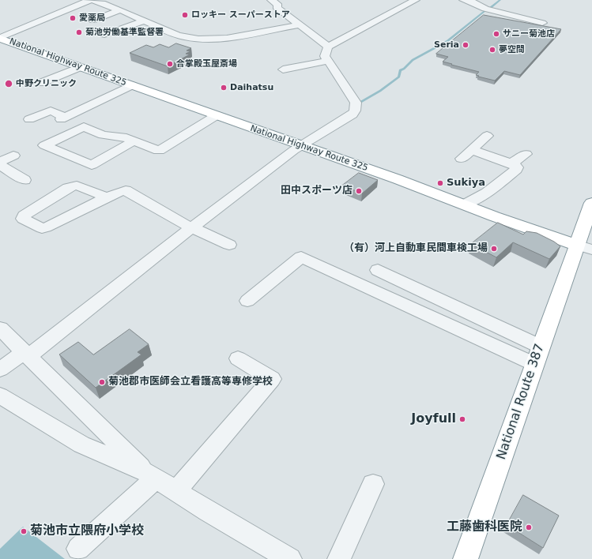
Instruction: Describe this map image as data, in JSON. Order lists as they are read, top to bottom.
{
  "streets": {
    "highway": ["National Highway Route 325", "National Route 387"]
  },
  "crossings": [
    ["National Highway Route 325", "National Route 387"]
  ],
  "places": [
    "ロッキー スーパーストア",
    "愛薬局",
    "菊池労働基準監督署",
    "サニー菊池店",
    "Seria",
    "夢空間",
    "合掌殿玉屋斎場",
    "中野クリニック",
    "Daihatsu",
    "Sukiya",
    "田中スポーツ店",
    "（有）河上自動車民間車検工場",
    "菊池郡市医師会立看護高等専修学校",
    "Joyfull",
    "工藤歯科医院",
    "菊池市立隈府小学校"
  ]
}
